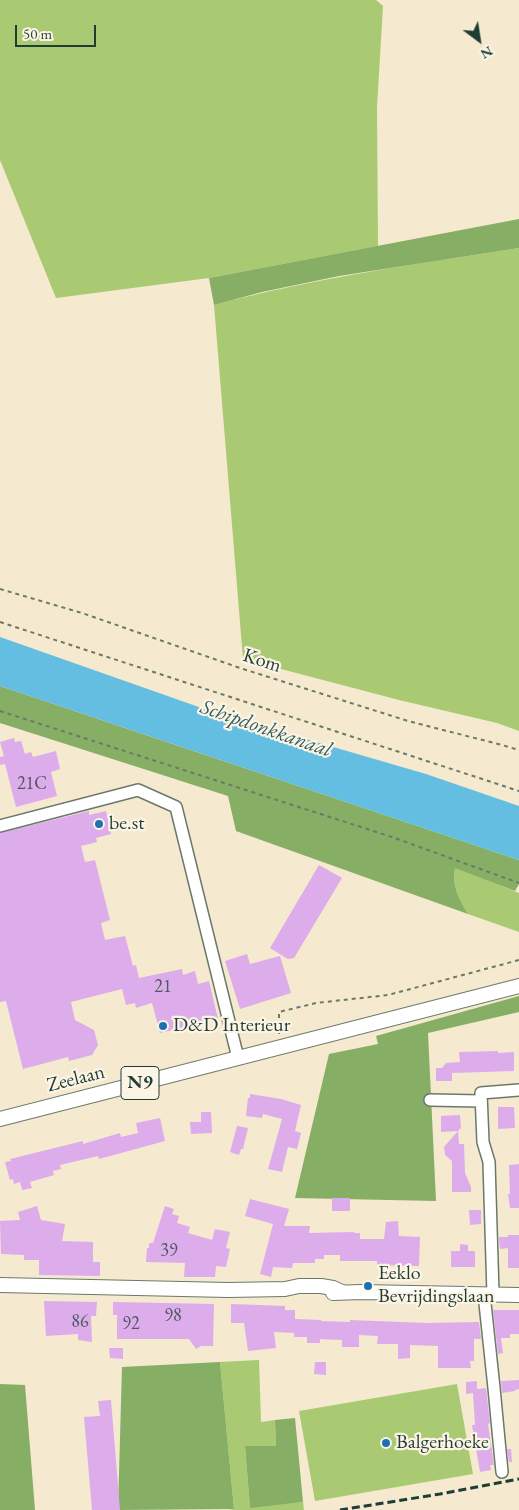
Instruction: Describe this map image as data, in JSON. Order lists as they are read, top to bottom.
{
  "streets": {
    "main road": ["Zeelaan", "N9"],
    "path": ["Kom"]
  },
  "crossings": [
    ["Zeelaan", "N9"]
  ],
  "water": ["Schipdonkkanaal"],
  "places": [
    "be.st",
    "D&D Interieur",
    "Eeklo Bevrijdingslaan",
    "Balgerhoeke"
  ],
  "house_numbers": [
    "21C",
    "21",
    "39",
    "98",
    "86",
    "92"
  ],
  "scale_bar": "50 m",
  "north": "bottom right"
}
